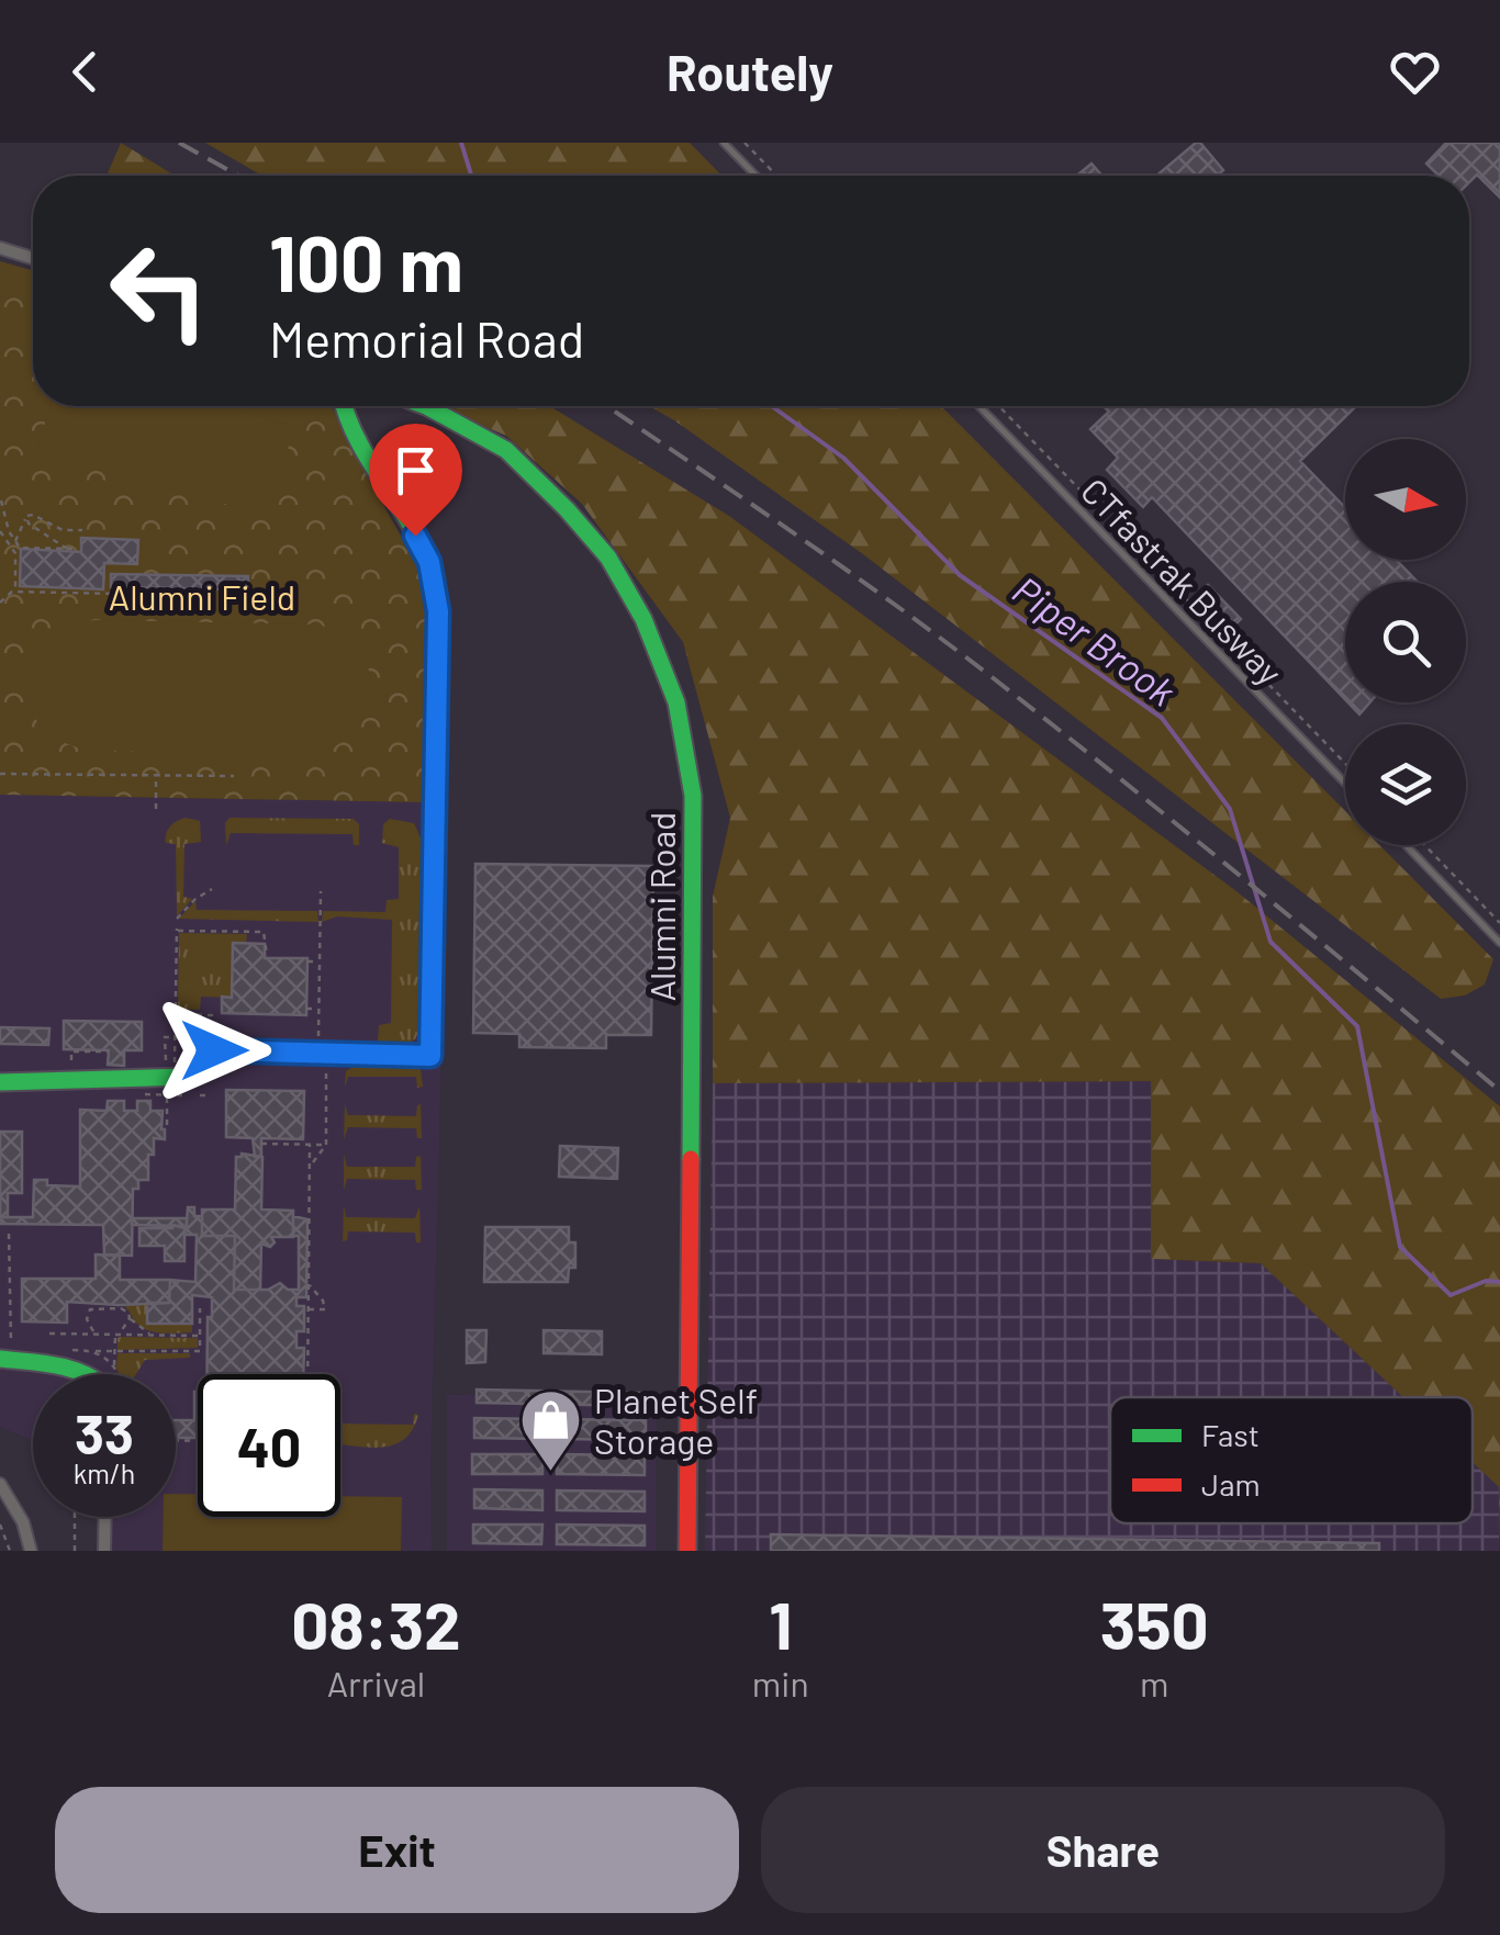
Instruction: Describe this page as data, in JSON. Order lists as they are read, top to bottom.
{
  "streets": {
    "street": ["Alumni Road"],
    "lane": ["CTfastrak Busway"]
  },
  "water": ["Piper Brook"],
  "parks": ["Alumni Field"],
  "places": {
    "shop": ["Planet Self Storage"]
  },
  "legend": ["Fast", "Jam"],
  "north": "right",
  "page": {
    "header": "Routely",
    "turn": ["100 m", "Memorial Road"],
    "speed": "33 km/h",
    "limit": "40",
    "eta": [
      "08:32",
      "Arrival",
      "1",
      "min",
      "350",
      "m"
    ],
    "buttons": ["Exit", "Share"]
  }
}
